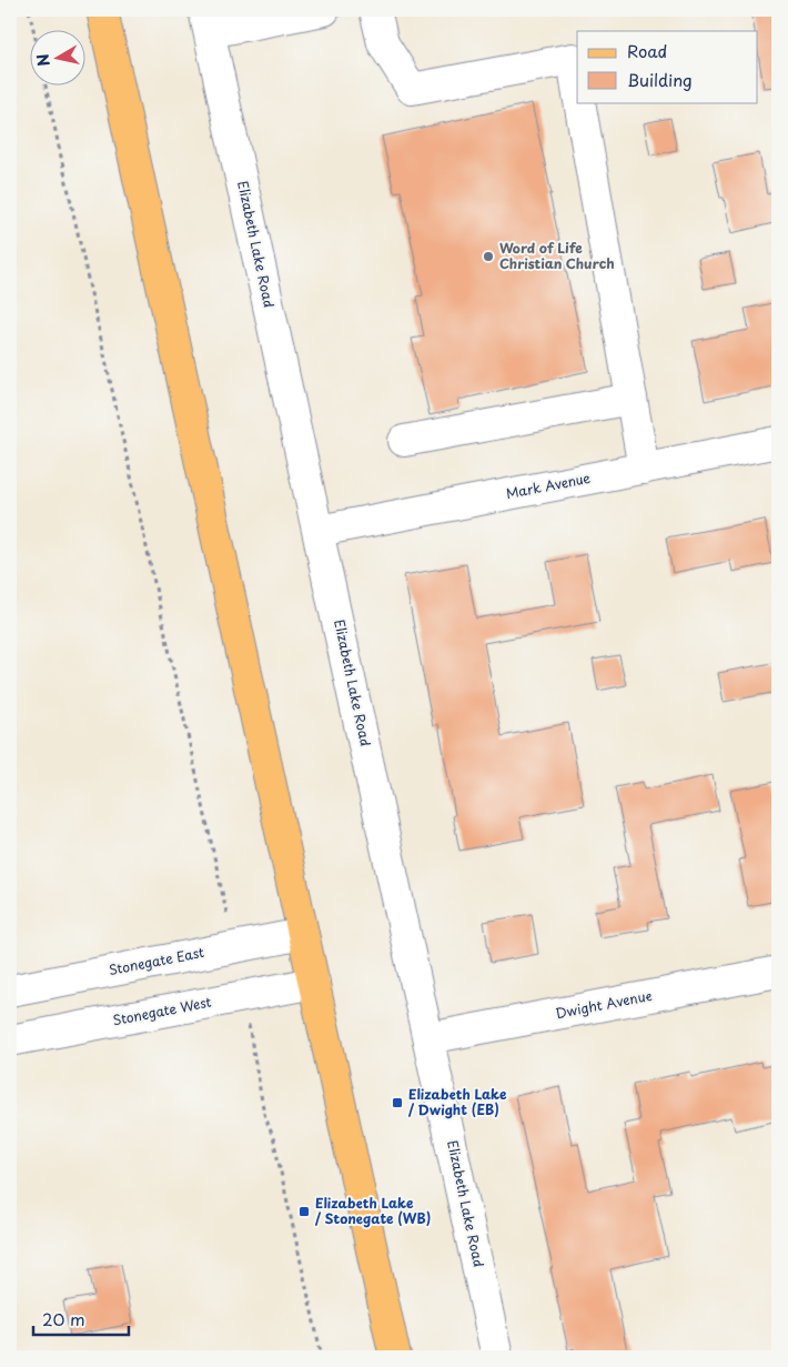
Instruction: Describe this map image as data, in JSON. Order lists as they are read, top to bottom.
{
  "streets": {
    "street": [
      "Elizabeth Lake Road",
      "Mark Avenue",
      "Stonegate East",
      "Dwight Avenue",
      "Stonegate West"
    ]
  },
  "crossings": [
    ["Elizabeth Lake Road", "Mark Avenue"],
    ["Elizabeth Lake Road", "Dwight Avenue"]
  ],
  "places": {
    "other": ["Word of Life Christian Church"],
    "transit": ["Elizabeth Lake / Dwight (EB)", "Elizabeth Lake / Stonegate (WB)"]
  },
  "legend": ["Road", "Building"],
  "scale_bar": "20 m",
  "north": "left"
}
